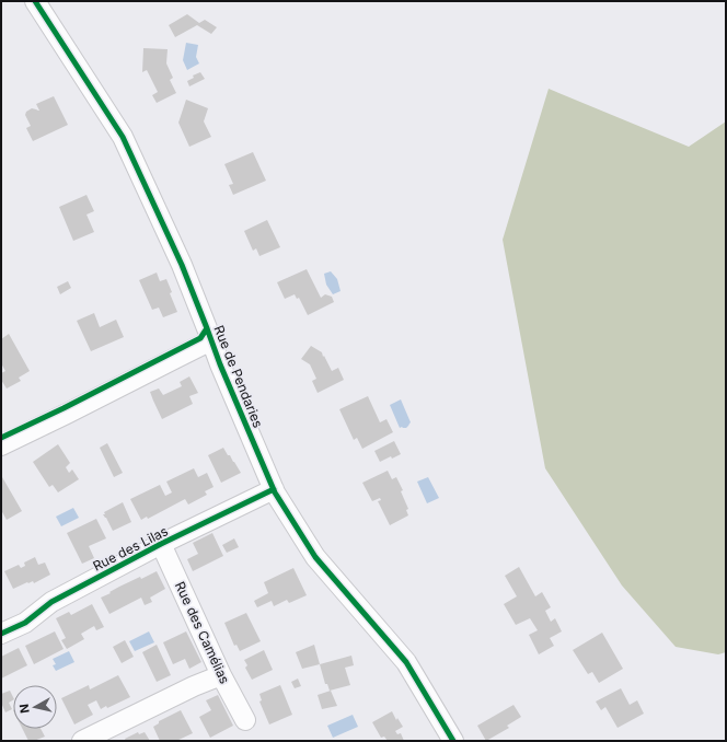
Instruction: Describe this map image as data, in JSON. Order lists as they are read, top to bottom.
{
  "streets": {
    "street": ["Rue de Pendaries", "Rue des Lilas", "Rue des Camélias"]
  },
  "crossings": [
    ["Rue de Pendaries", "Rue des Lilas"],
    ["Rue des Lilas", "Rue des Camélias"]
  ],
  "north": "left"
}
